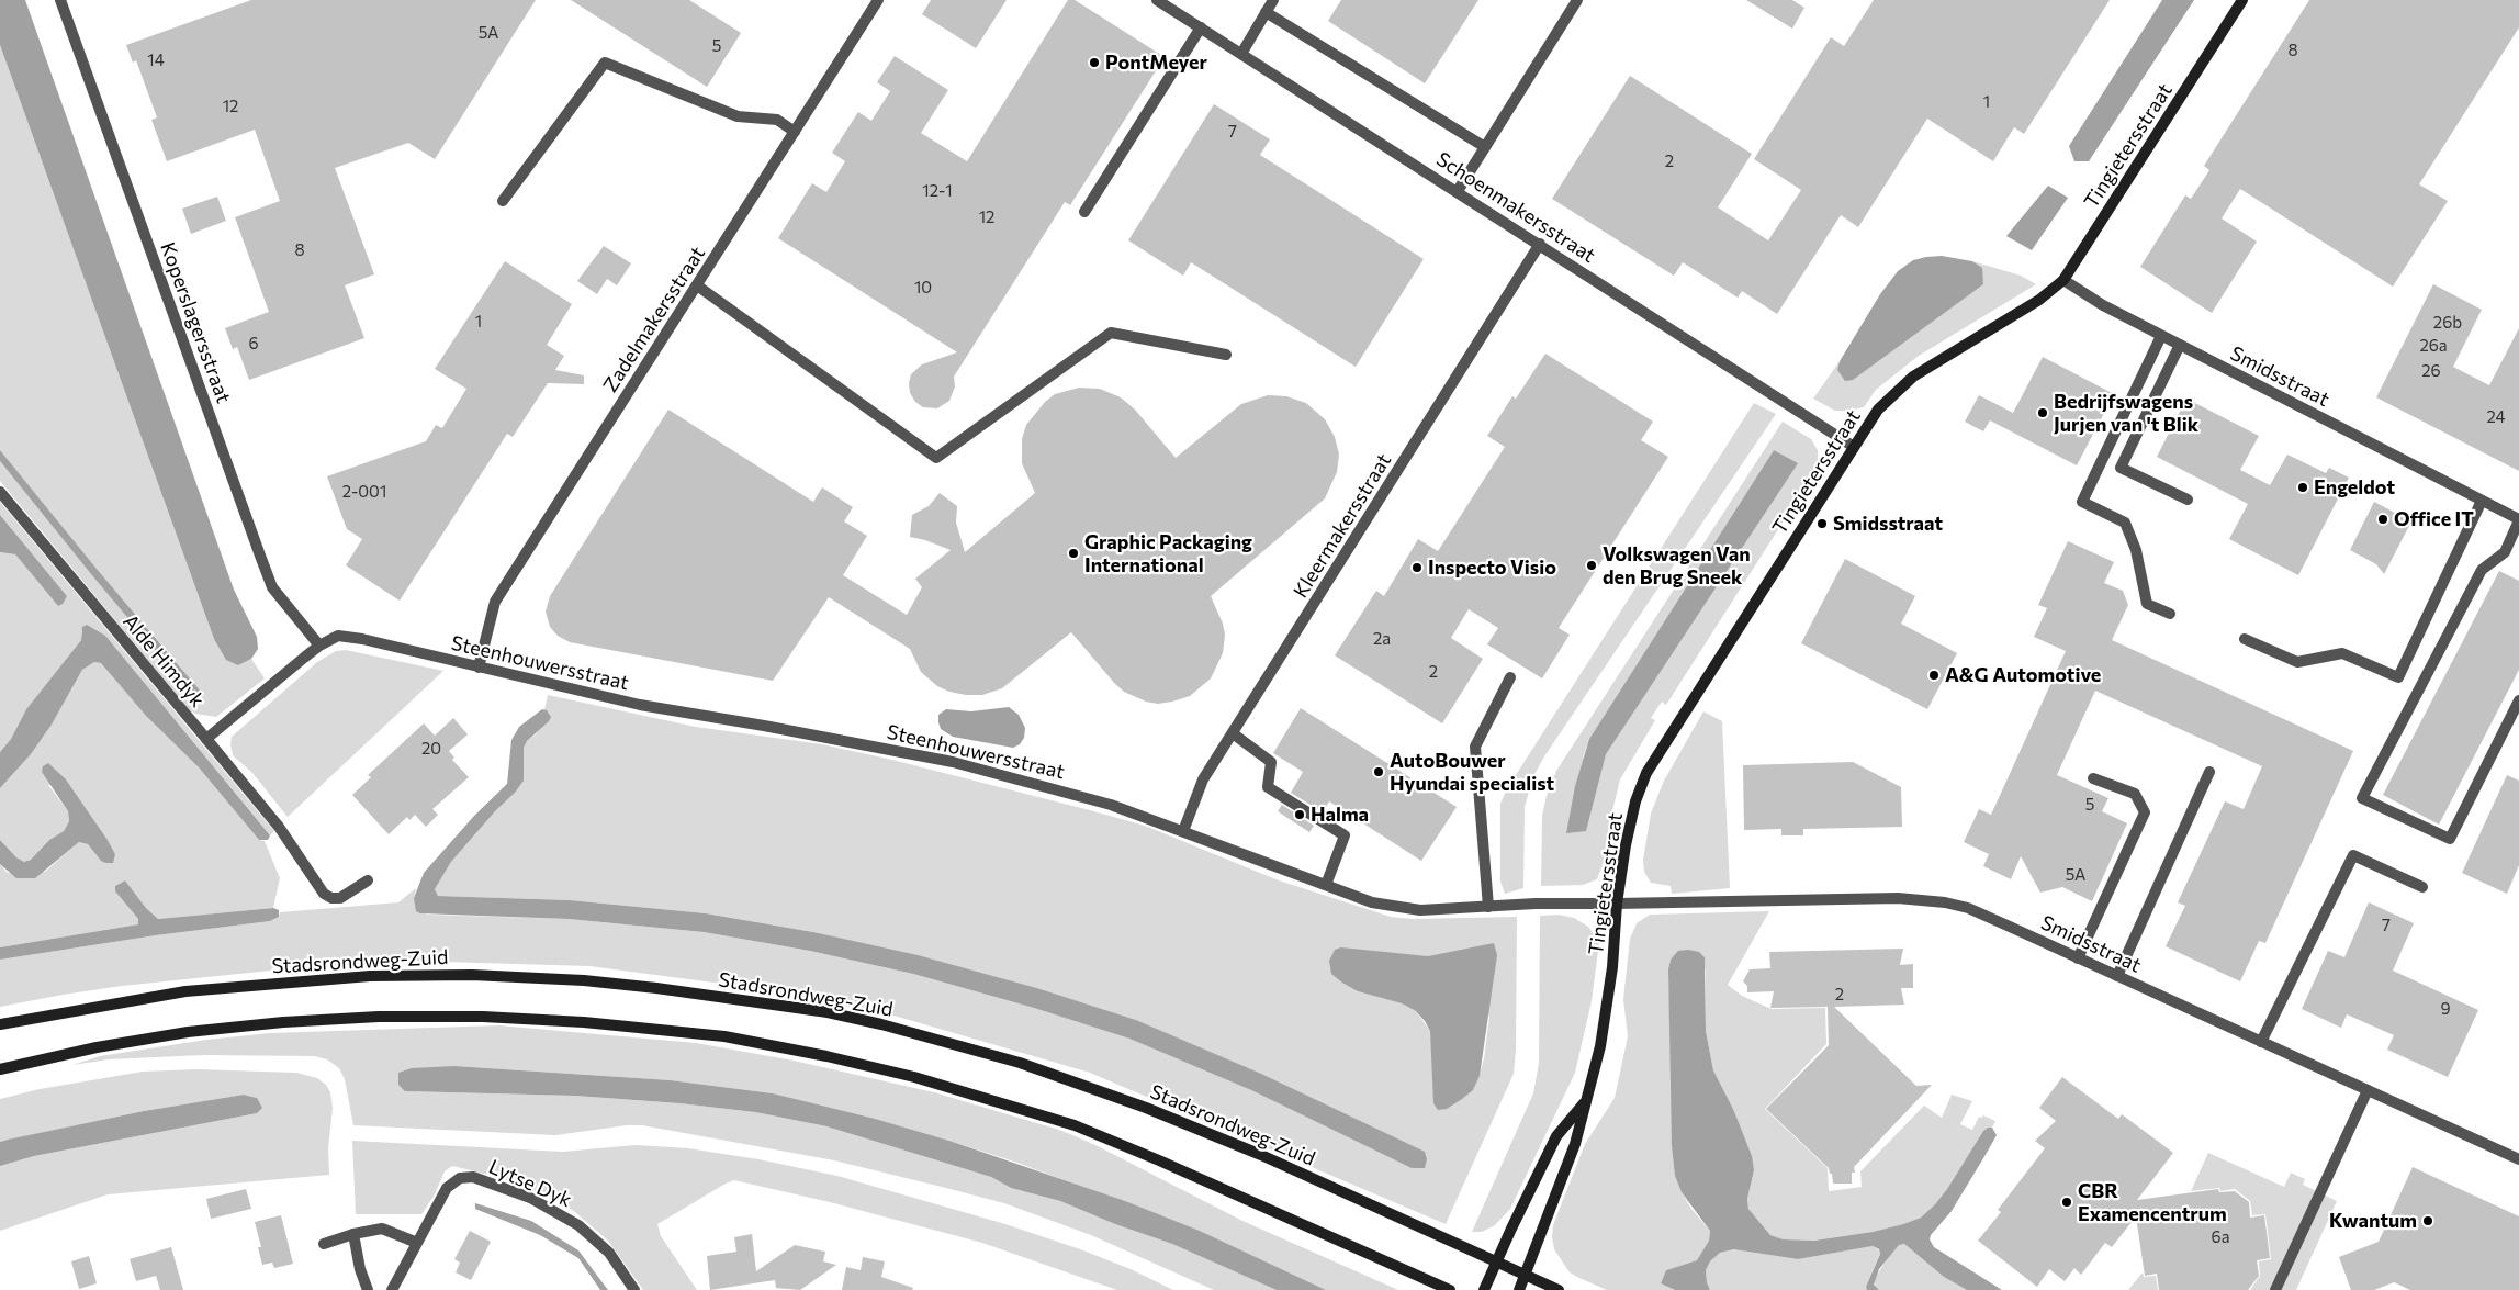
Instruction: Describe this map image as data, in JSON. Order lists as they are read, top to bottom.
{
  "streets": {
    "main road": ["Tingietersstraat", "Stadsrondweg-Zuid"],
    "street": [
      "Schoenmakersstraat",
      "Zadelmakersstraat",
      "Koperslagersstraat",
      "Smidsstraat",
      "Kleermakersstraat",
      "Alde Himdyk",
      "Steenhouwersstraat",
      "Lytse Dyk"
    ]
  },
  "crossings": [
    ["Tingietersstraat", "Schoenmakersstraat"],
    ["Tingietersstraat", "Smidsstraat"],
    ["Tingietersstraat", "Steenhouwersstraat"],
    ["Tingietersstraat", "Stadsrondweg-Zuid"],
    ["Schoenmakersstraat", "Kleermakersstraat"],
    ["Zadelmakersstraat", "Steenhouwersstraat"],
    ["Koperslagersstraat", "Steenhouwersstraat"],
    ["Smidsstraat", "Steenhouwersstraat"],
    ["Kleermakersstraat", "Steenhouwersstraat"]
  ],
  "places": [
    "PontMeyer",
    "Bedrijfswagens Jurjen van 't Blik",
    "Engeldot",
    "Office IT",
    "Smidsstraat",
    "Graphic Packaging International",
    "Volkswagen Van den Brug Sneek",
    "Inspecto Visio",
    "A&G Automotive",
    "AutoBouwer Hyundai specialist",
    "Halma",
    "CBR Examencentrum",
    "Kwantum"
  ],
  "house_numbers": [
    "5A",
    "5",
    "8",
    "14",
    "1",
    "12",
    "7",
    "2",
    "12-1",
    "12",
    "8",
    "10",
    "1",
    "26b",
    "6",
    "26a",
    "26",
    "24",
    "2-001",
    "2a",
    "2",
    "20",
    "5",
    "5A",
    "7",
    "2",
    "9",
    "6a"
  ]
}
